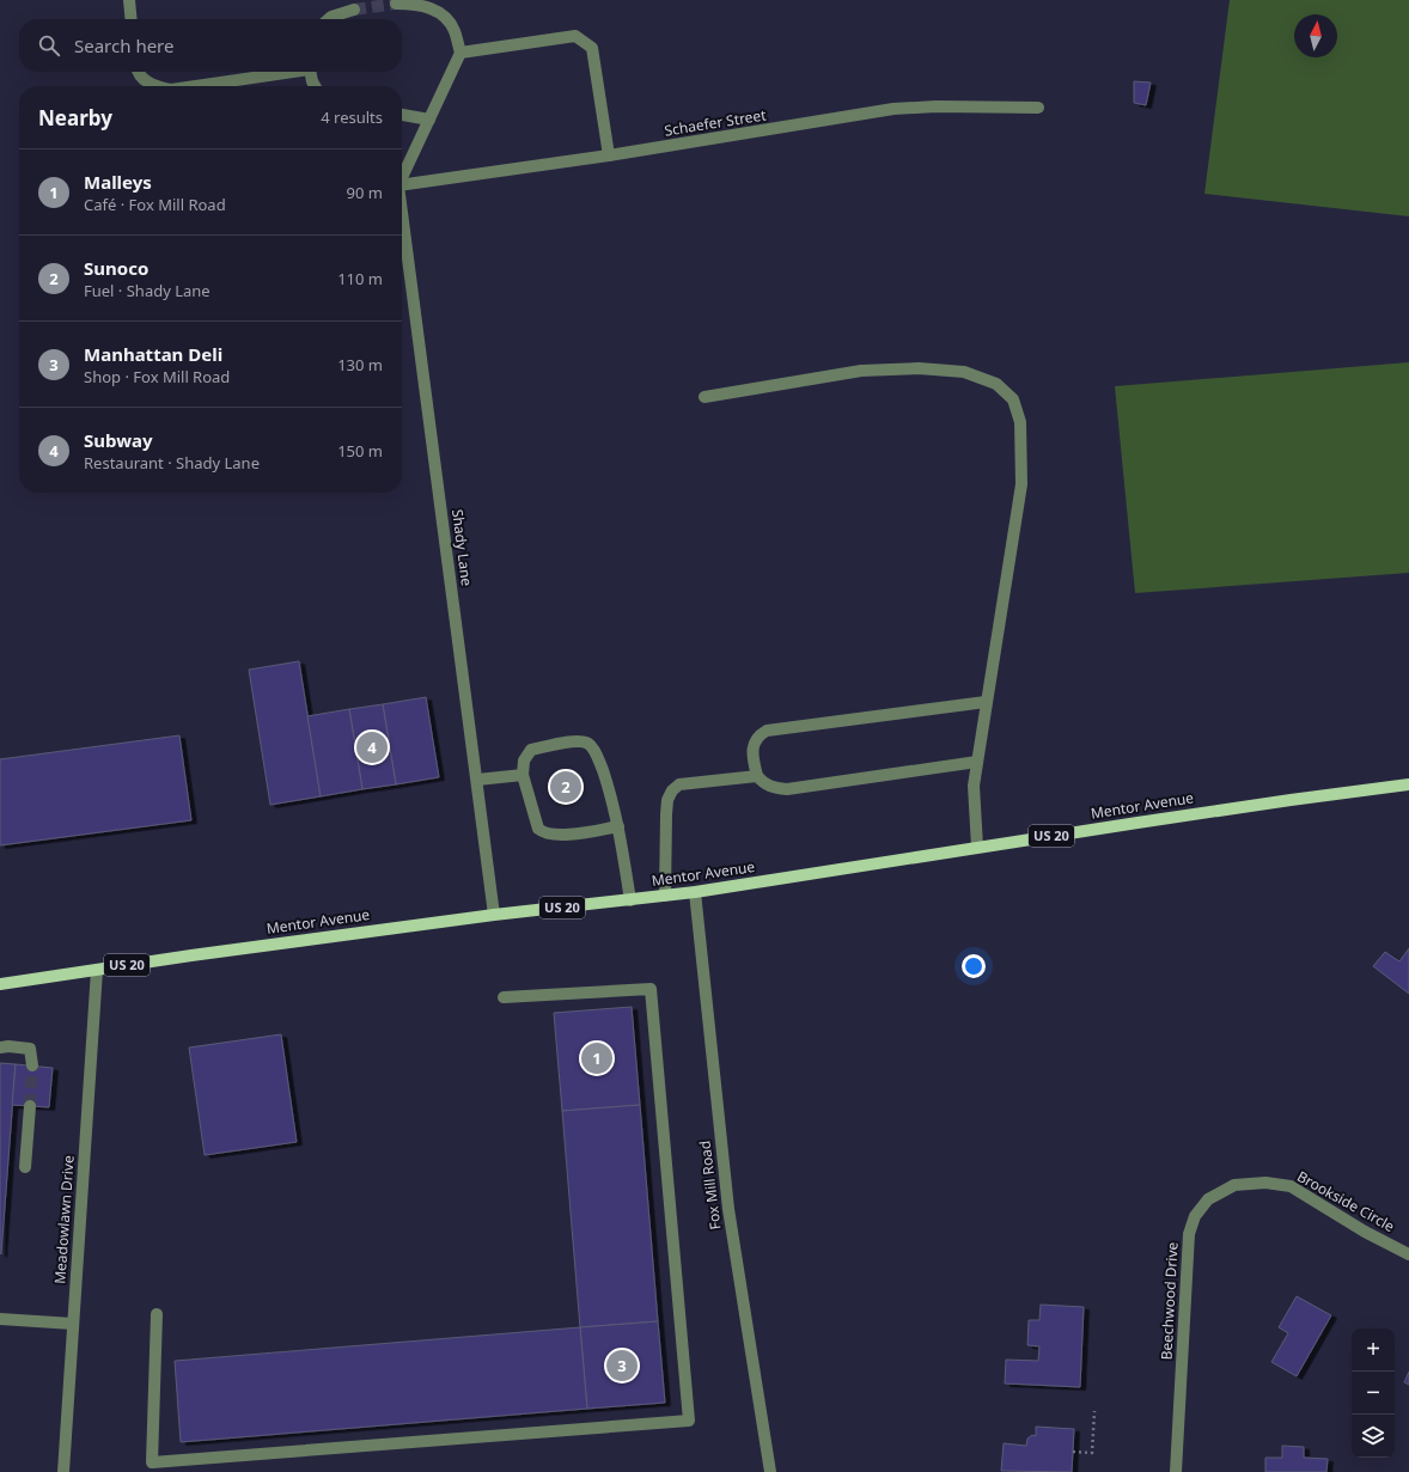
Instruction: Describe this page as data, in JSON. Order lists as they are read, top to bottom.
{
  "streets": {
    "main road": ["Mentor Avenue", "US 20"],
    "street": [
      "Schaefer Street",
      "Shady Lane",
      "Fox Mill Road",
      "Brookside Circle",
      "Meadowlawn Drive",
      "Beechwood Drive"
    ]
  },
  "crossings": [
    ["Shady Lane", "Mentor Avenue"],
    ["Mentor Avenue", "Fox Mill Road"],
    ["Mentor Avenue", "Meadowlawn Drive"],
    ["Brookside Circle", "Beechwood Drive"]
  ],
  "north": "top",
  "page": {
    "search": "Search here",
    "heading": ["Nearby", "4 results"],
    "list": [
      {
        "mark": "1",
        "name": "Malleys",
        "note": "Café · Fox Mill Road",
        "value": "90 m"
      },
      {
        "mark": "2",
        "name": "Sunoco",
        "note": "Fuel · Shady Lane",
        "value": "110 m"
      },
      {
        "mark": "3",
        "name": "Manhattan Deli",
        "note": "Shop · Fox Mill Road",
        "value": "130 m"
      },
      {
        "mark": "4",
        "name": "Subway",
        "note": "Restaurant · Shady Lane",
        "value": "150 m"
      }
    ],
    "pins": [
      "4",
      "2",
      "1",
      "3"
    ],
    "map_buttons": ["+", "−"]
  }
}
